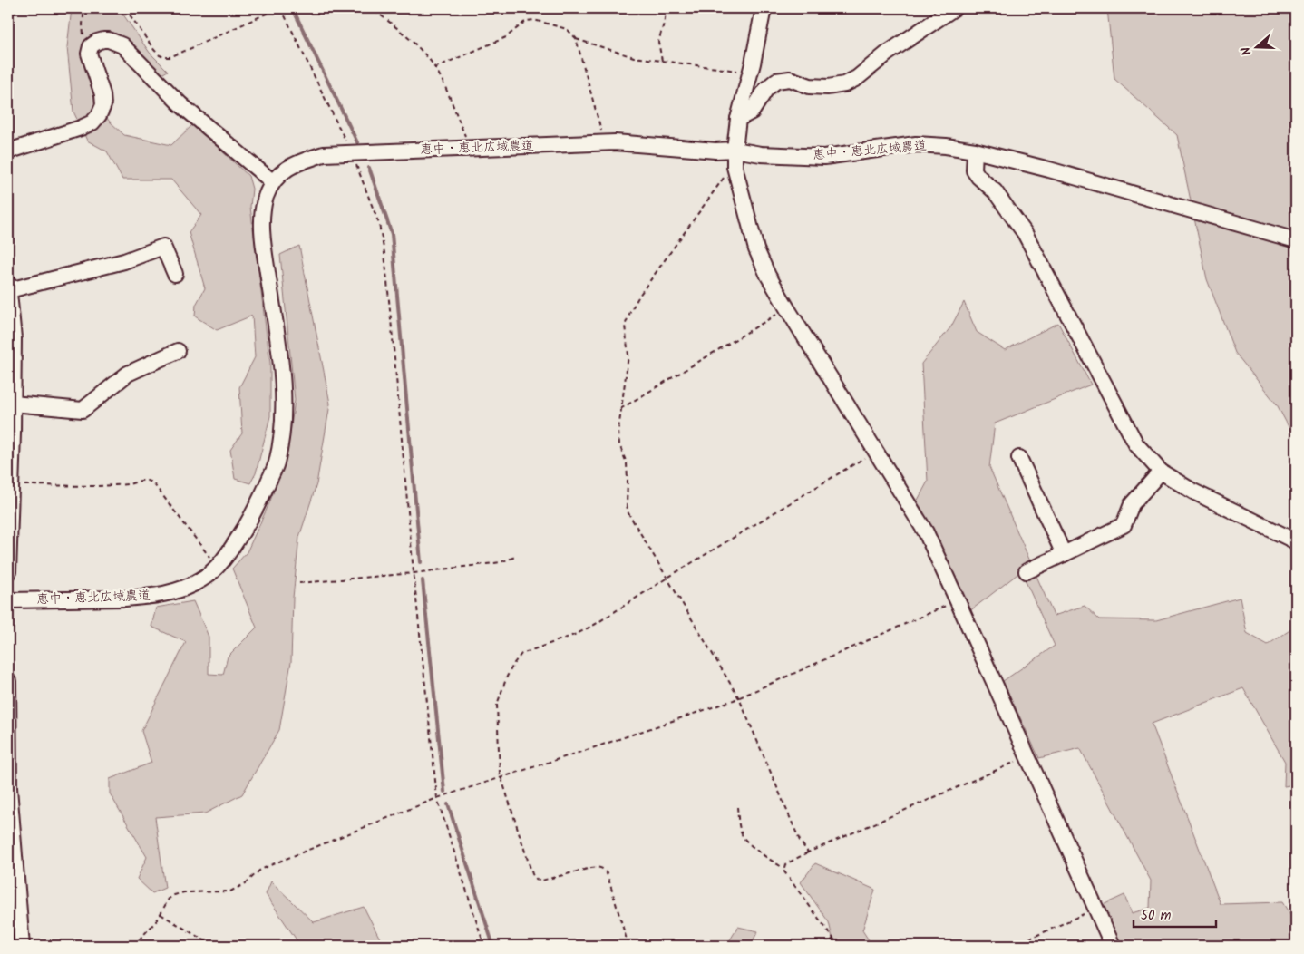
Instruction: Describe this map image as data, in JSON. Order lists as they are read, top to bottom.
{
  "streets": {
    "street": ["恵中・恵北広域農道"]
  },
  "scale_bar": "50 m",
  "north": "left"
}
